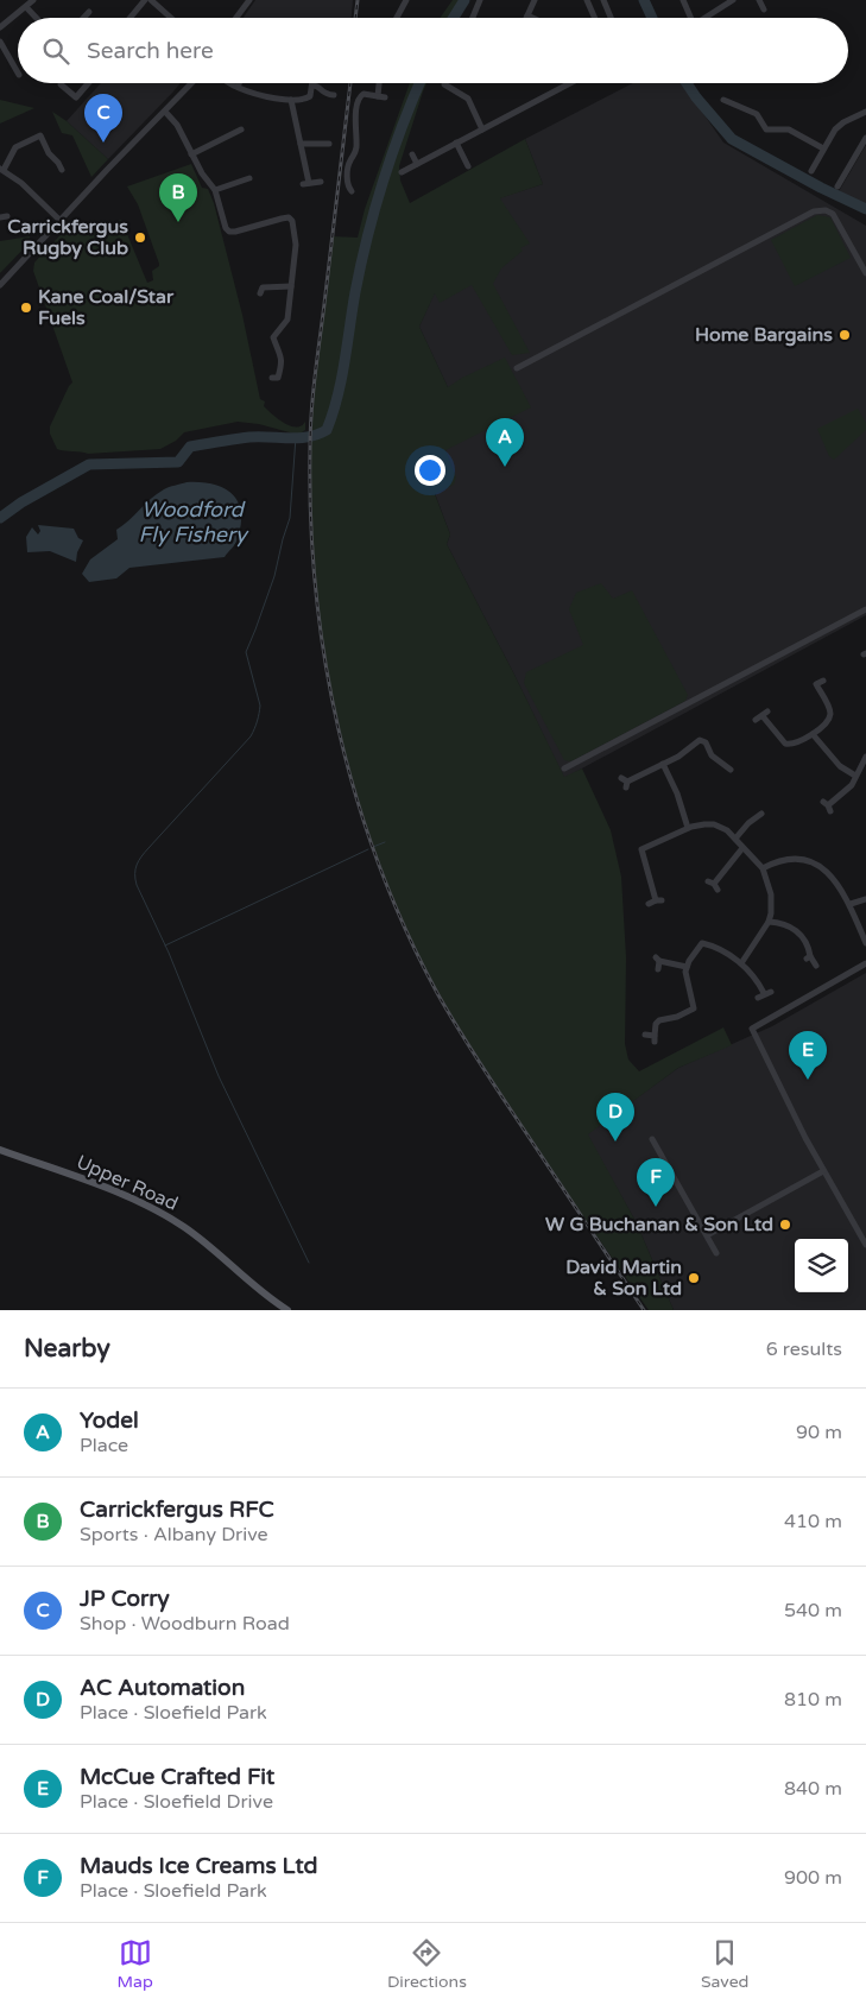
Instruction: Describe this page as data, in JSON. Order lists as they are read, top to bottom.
{
  "streets": {
    "main road": ["Upper Road"]
  },
  "water": ["Woodford Fly Fishery"],
  "places": [
    "Carrickfergus Rugby Club",
    "Kane Coal/Star Fuels",
    "Home Bargains",
    "W G Buchanan & Son Ltd",
    "David Martin & Son Ltd"
  ],
  "page": {
    "search": "Search here",
    "pins": [
      "C",
      "B",
      "A",
      "E",
      "D",
      "F"
    ],
    "heading": ["Nearby", "6 results"],
    "list": [
      {
        "mark": "A",
        "name": "Yodel",
        "note": "Place",
        "value": "90 m"
      },
      {
        "mark": "B",
        "name": "Carrickfergus RFC",
        "note": "Sports · Albany Drive",
        "value": "410 m"
      },
      {
        "mark": "C",
        "name": "JP Corry",
        "note": "Shop · Woodburn Road",
        "value": "540 m"
      },
      {
        "mark": "D",
        "name": "AC Automation",
        "note": "Place · Sloefield Park",
        "value": "810 m"
      },
      {
        "mark": "E",
        "name": "McCue Crafted Fit",
        "note": "Place · Sloefield Drive",
        "value": "840 m"
      },
      {
        "mark": "F",
        "name": "Mauds Ice Creams Ltd",
        "note": "Place · Sloefield Park",
        "value": "900 m"
      }
    ],
    "nav": ["Map", "Directions", "Saved"]
  }
}
